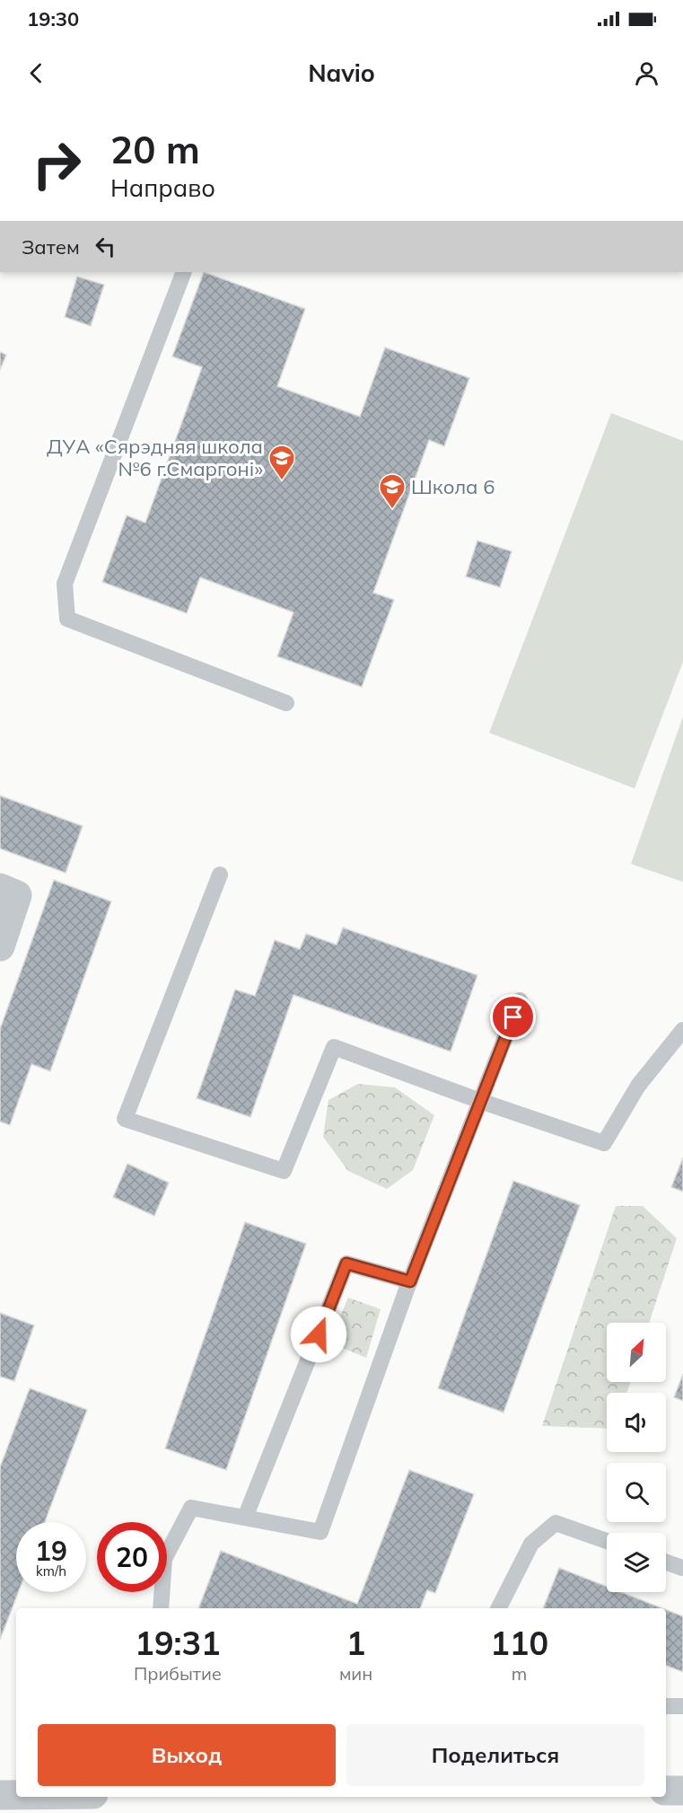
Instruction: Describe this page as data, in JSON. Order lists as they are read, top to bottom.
{
  "places": {
    "school or university": ["ДУА «Сярэдняя школа №6 г.Смаргоні»", "Школа 6"]
  },
  "north": "top right",
  "page": {
    "status": "19:30",
    "header": "Navio",
    "turn": ["20 m", "Направо"],
    "then": "Затем",
    "speed": "19 km/h",
    "limit": "20",
    "eta": [
      "19:31",
      "Прибытие",
      "1",
      "мин",
      "110",
      "m"
    ],
    "buttons": ["Выход", "Поделиться"]
  }
}
